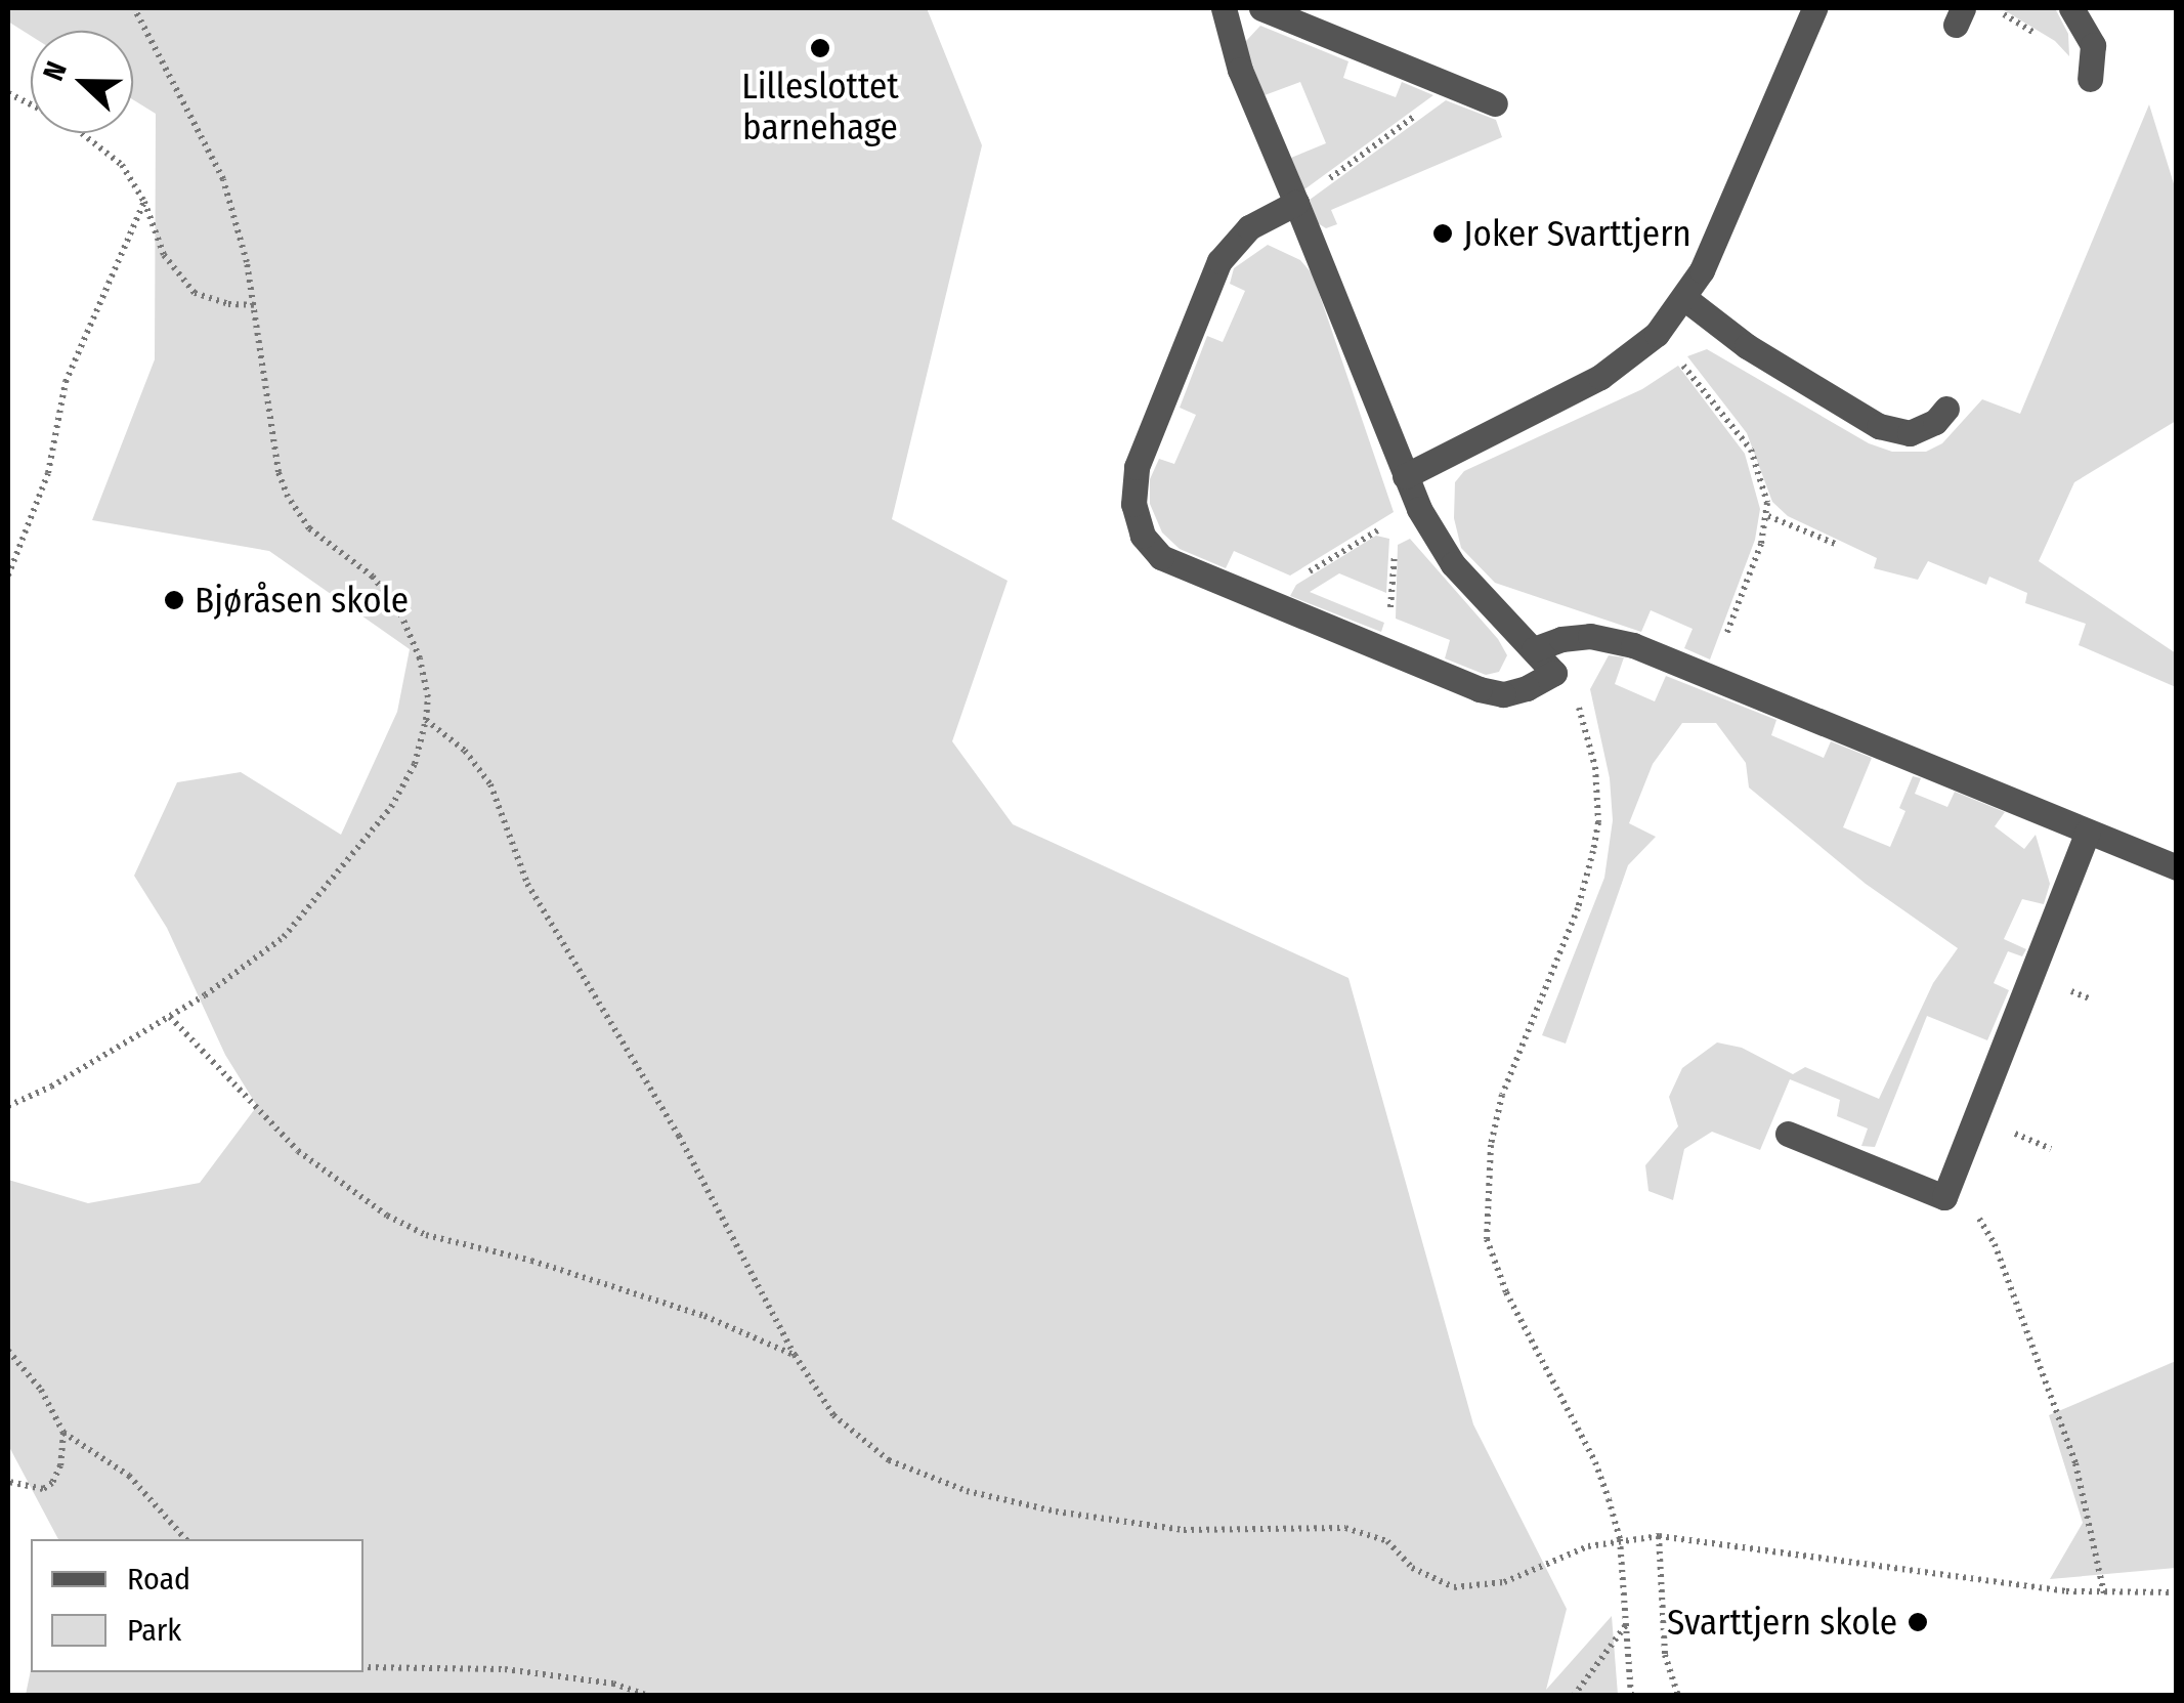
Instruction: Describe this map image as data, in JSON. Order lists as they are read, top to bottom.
{
  "places": [
    "Lilleslottet barnehage",
    "Joker Svarttjern",
    "Bjøråsen skole",
    "Svarttjern skole"
  ],
  "legend": ["Road", "Park"],
  "north": "left"
}
